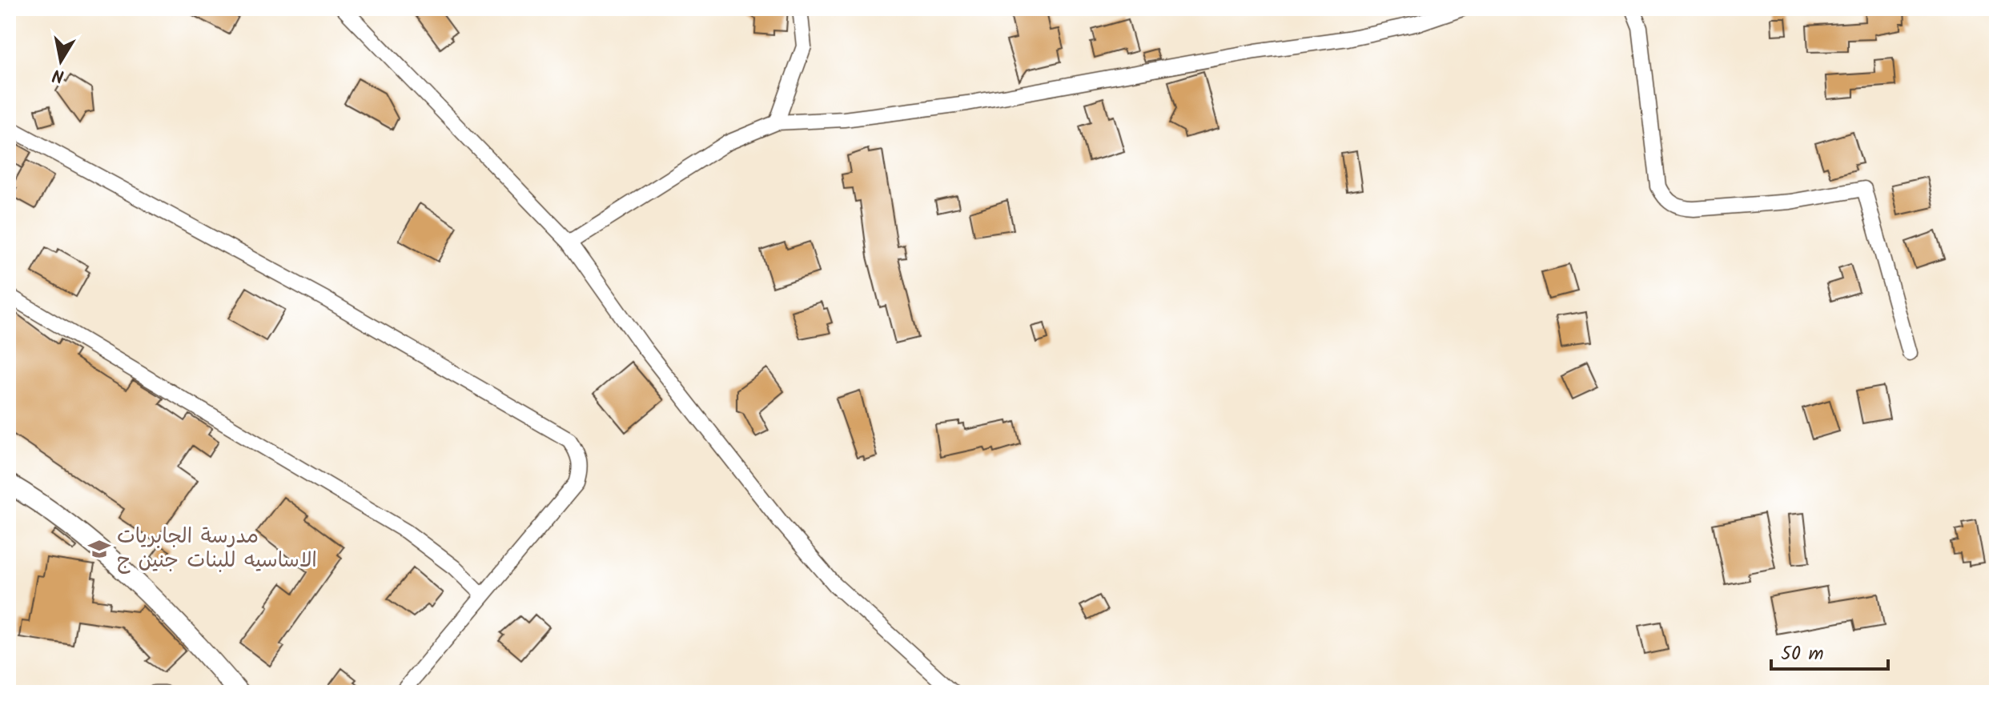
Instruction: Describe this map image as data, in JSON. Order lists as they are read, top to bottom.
{
  "places": {
    "school or university": ["مدرسة الجابريات الاساسيه للبنات جنين ج"]
  },
  "scale_bar": "50 m",
  "north": "bottom"
}
